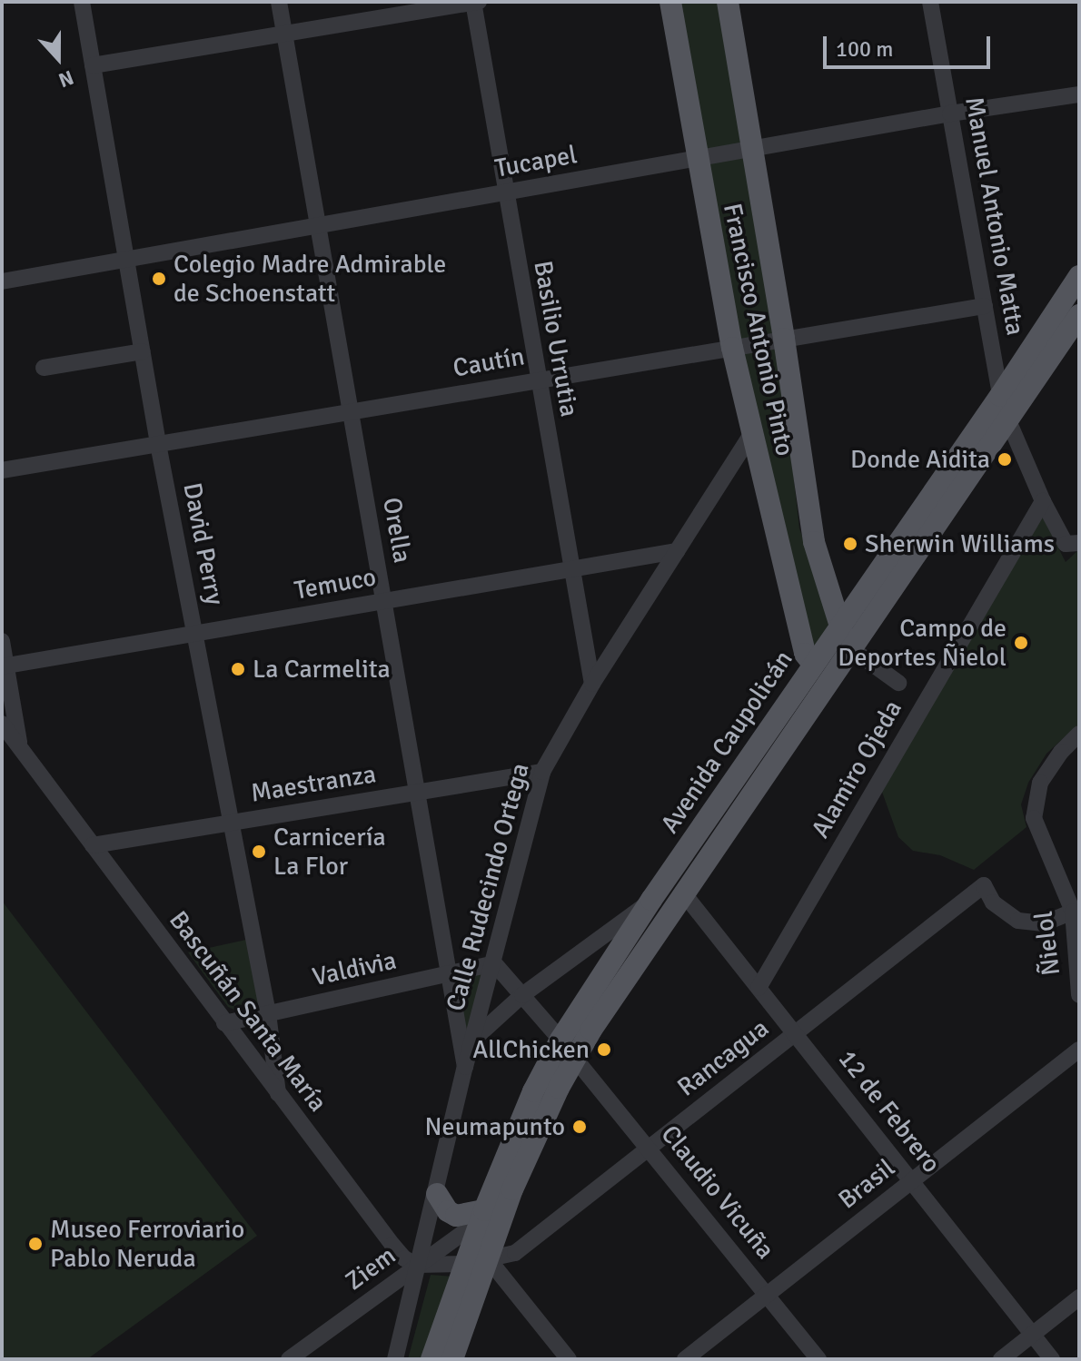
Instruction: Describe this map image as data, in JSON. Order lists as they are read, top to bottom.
{
  "streets": {
    "main road": ["Francisco Antonio Pinto", "Avenida Caupolicán"],
    "street": [
      "Tucapel",
      "Manuel Antonio Matta",
      "Basilio Urrutia",
      "Cautín",
      "Orella",
      "David Perry",
      "Temuco",
      "Alamiro Ojeda",
      "Maestranza",
      "Calle Rudecindo Ortega",
      "Ñielol",
      "Valdivia",
      "Bascuñán Santa María",
      "Rancagua",
      "12 de Febrero",
      "Brasil",
      "Claudio Vicuña",
      "Ziem"
    ]
  },
  "crossings": [
    ["Tucapel", "Manuel Antonio Matta"],
    ["Tucapel", "Francisco Antonio Pinto"],
    ["Tucapel", "Basilio Urrutia"],
    ["Tucapel", "Orella"],
    ["Tucapel", "David Perry"],
    ["Manuel Antonio Matta", "Cautín"],
    ["Manuel Antonio Matta", "Avenida Caupolicán"],
    ["Francisco Antonio Pinto", "Cautín"],
    ["Francisco Antonio Pinto", "Avenida Caupolicán"],
    ["Francisco Antonio Pinto", "Calle Rudecindo Ortega"],
    ["Basilio Urrutia", "Cautín"],
    ["Basilio Urrutia", "Temuco"],
    ["Basilio Urrutia", "Calle Rudecindo Ortega"],
    ["Cautín", "Orella"],
    ["Cautín", "David Perry"],
    ["Orella", "Temuco"],
    ["Orella", "Maestranza"],
    ["Orella", "Calle Rudecindo Ortega"],
    ["Orella", "Valdivia"],
    ["David Perry", "Temuco"],
    ["David Perry", "Maestranza"],
    ["David Perry", "Valdivia"],
    ["David Perry", "Bascuñán Santa María"],
    ["Temuco", "Calle Rudecindo Ortega"],
    ["Avenida Caupolicán", "Rancagua"],
    ["Avenida Caupolicán", "12 de Febrero"],
    ["Avenida Caupolicán", "Claudio Vicuña"],
    ["Avenida Caupolicán", "Ziem"],
    ["Alamiro Ojeda", "12 de Febrero"],
    ["Maestranza", "Calle Rudecindo Ortega"],
    ["Maestranza", "Bascuñán Santa María"],
    ["Calle Rudecindo Ortega", "Valdivia"],
    ["Calle Rudecindo Ortega", "Bascuñán Santa María"],
    ["Calle Rudecindo Ortega", "Ziem"],
    ["Ñielol", "Rancagua"],
    ["Valdivia", "Bascuñán Santa María"],
    ["Bascuñán Santa María", "Ziem"],
    ["Rancagua", "12 de Febrero"],
    ["Rancagua", "Claudio Vicuña"],
    ["12 de Febrero", "Brasil"],
    ["Brasil", "Claudio Vicuña"]
  ],
  "places": [
    "Colegio Madre Admirable de Schoenstatt",
    "Donde Aidita",
    "Sherwin Williams",
    "Campo de Deportes Ñielol",
    "La Carmelita",
    "Carnicería La Flor",
    "AllChicken",
    "Neumapunto",
    "Museo Ferroviario Pablo Neruda"
  ],
  "scale_bar": "100 m",
  "north": "bottom"
}
